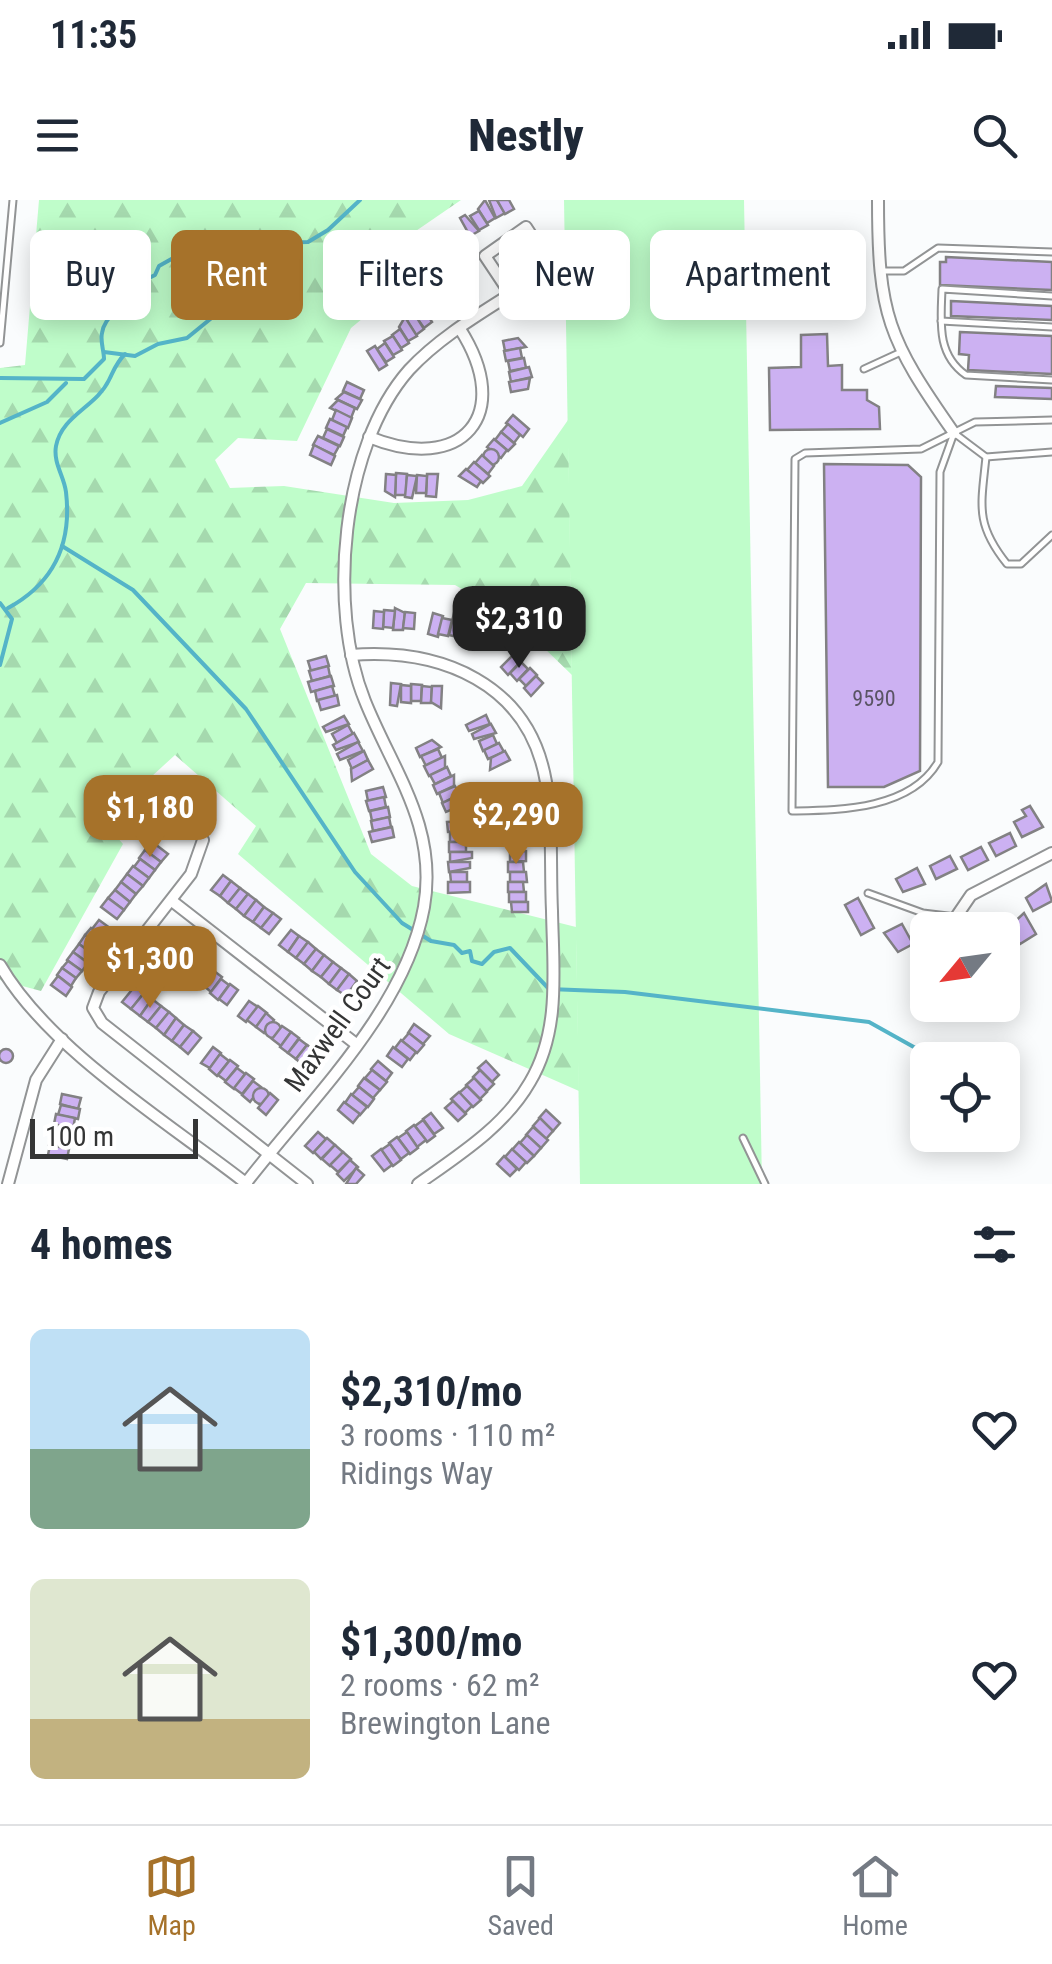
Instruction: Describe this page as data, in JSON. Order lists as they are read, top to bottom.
{
  "streets": {
    "street": ["Maxwell Court"]
  },
  "house_numbers": ["9590"],
  "scale_bar": "100 m",
  "north": "bottom left",
  "page": {
    "status": "11:35",
    "header": "Nestly",
    "chip": [
      "Buy",
      "Rent",
      "Filters",
      "New",
      "Apartment"
    ],
    "price": [
      "$2,310",
      "$1,180",
      "$2,290",
      "$1,300"
    ],
    "scale": "100 m",
    "heading": "4 homes",
    "list": [
      {
        "name": "$2,310/mo",
        "note": "3 rooms · 110 m² · Ridings Way"
      },
      {
        "name": "$1,300/mo",
        "note": "2 rooms · 62 m² · Brewington Lane"
      }
    ],
    "tabs": ["Map", "Saved", "Home"]
  }
}
